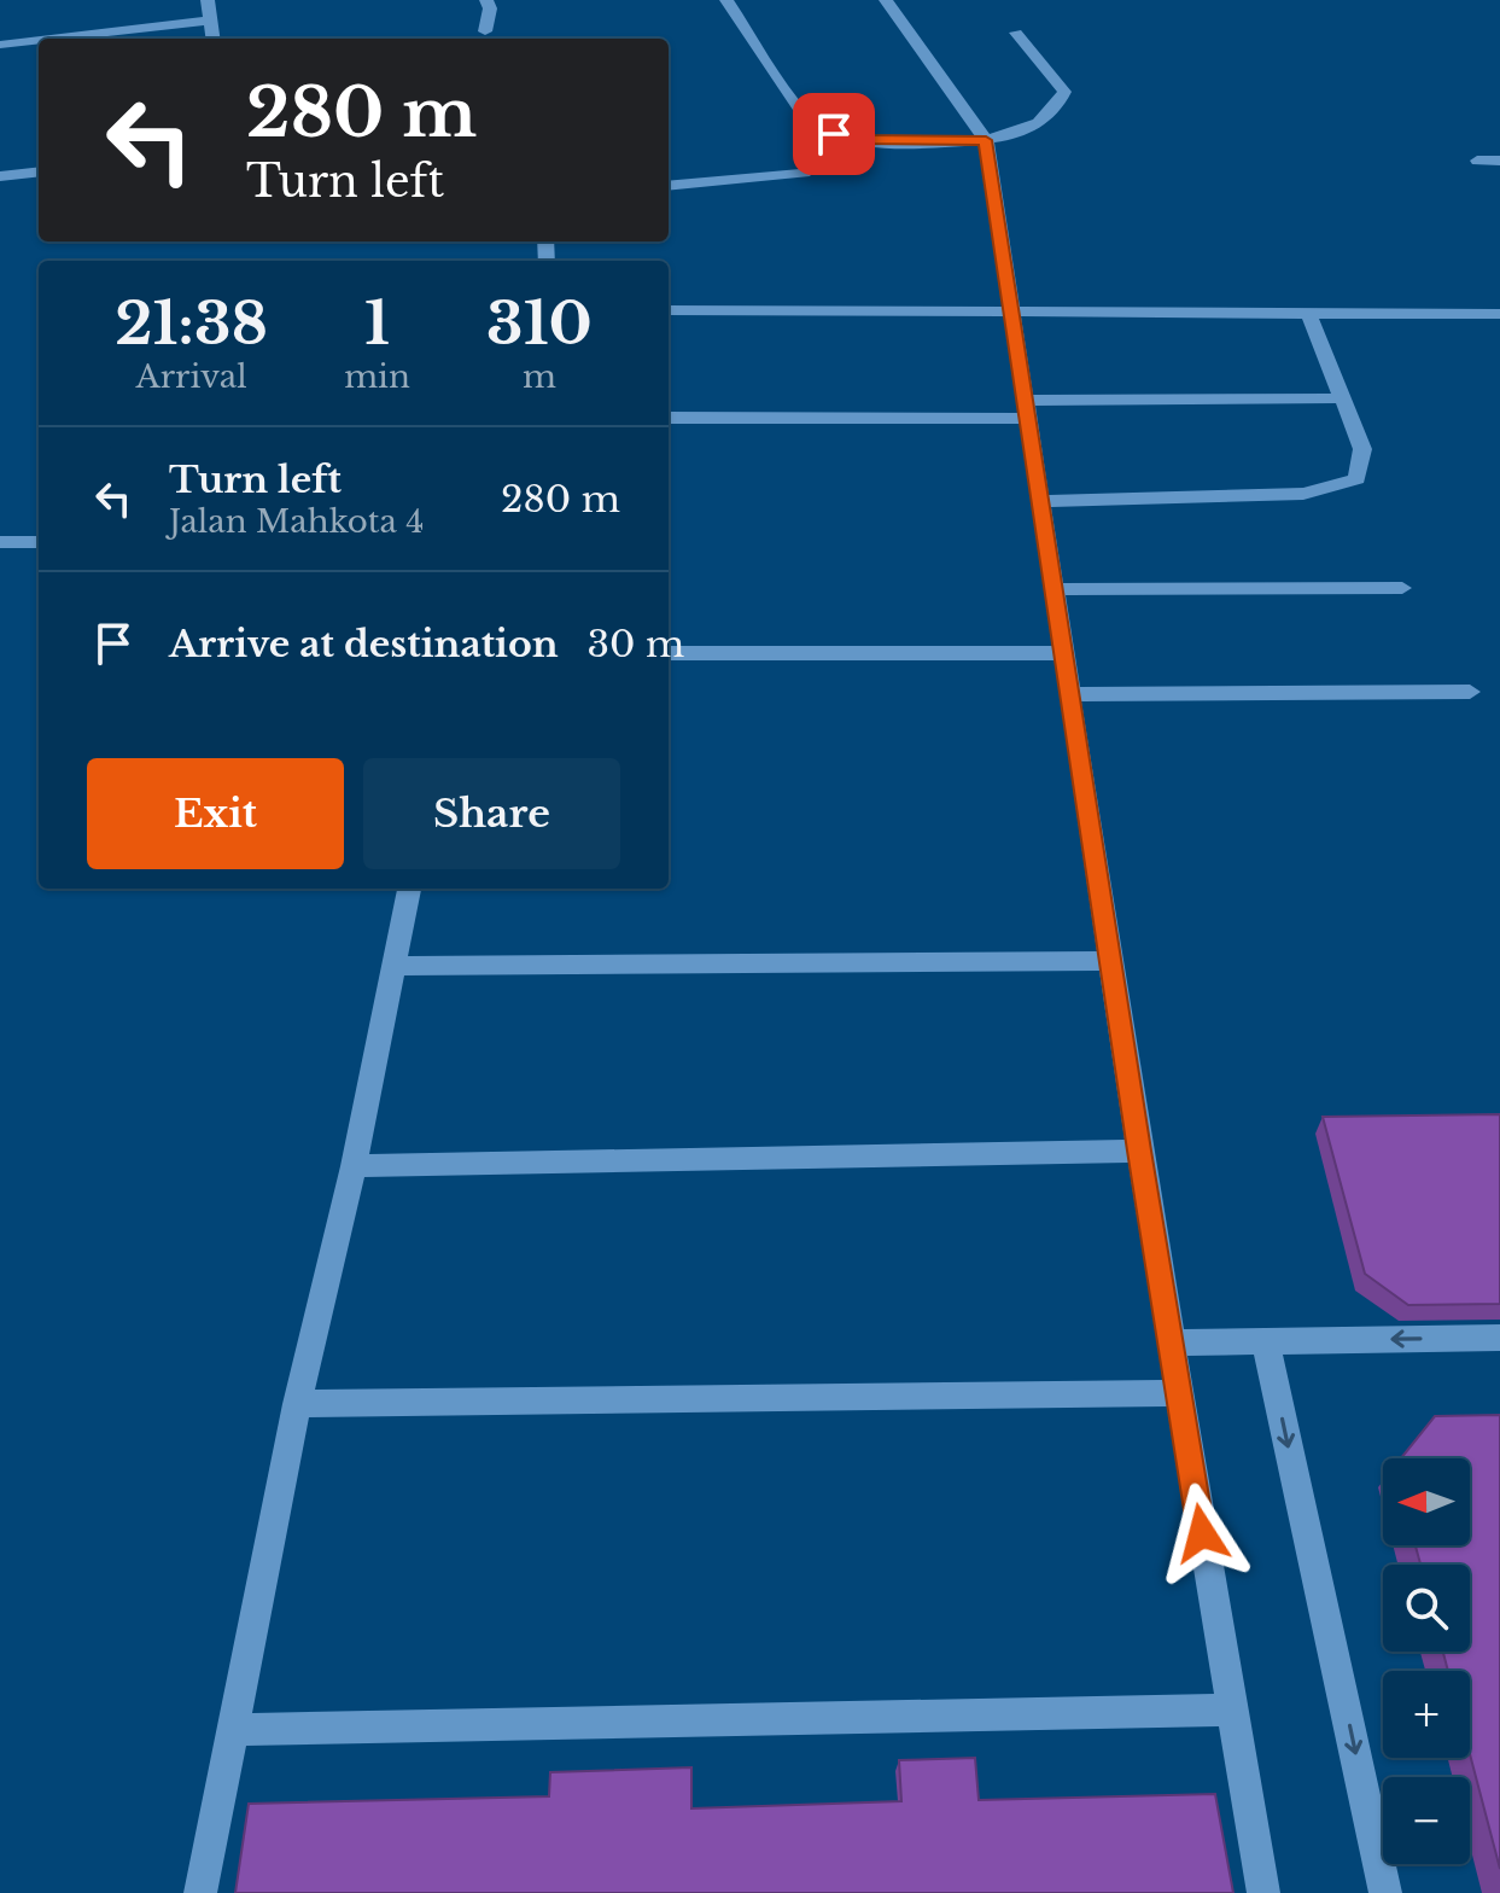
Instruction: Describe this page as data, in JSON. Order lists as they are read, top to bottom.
{
  "north": "left",
  "page": {
    "turn": ["280 m", "Turn left"],
    "eta": [
      "21:38",
      "Arrival",
      "1",
      "min",
      "310",
      "m"
    ],
    "list": [
      {
        "name": "Turn left",
        "note": "Jalan Mahkota 4",
        "value": "280 m"
      },
      {
        "name": "Arrive at destination",
        "value": "30 m"
      }
    ],
    "buttons": ["Exit", "Share"],
    "map_buttons": ["+", "−"]
  }
}
